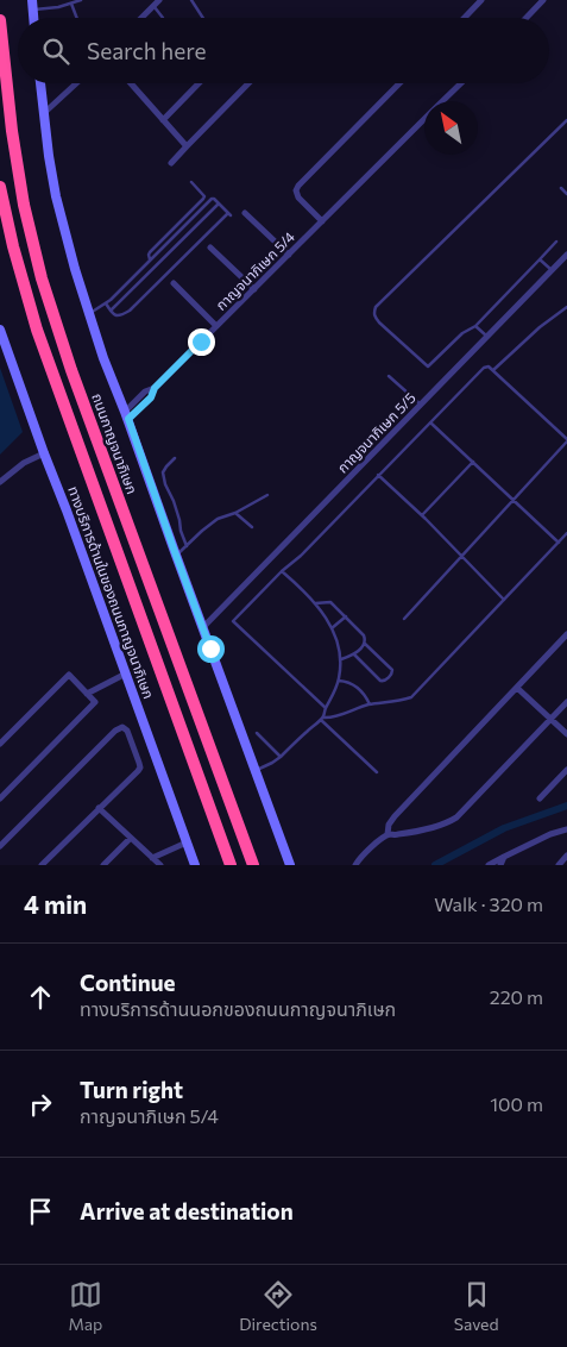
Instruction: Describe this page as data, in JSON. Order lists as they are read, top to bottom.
{
  "streets": {
    "highway": ["ถนนกาญจนาภิเษก"],
    "main road": ["ทางบริการด้านในของถนนกาญจนาภิเษก"],
    "street": ["กาญจนาภิเษก 5/4", "กาญจนาภิเษก 5/5"]
  },
  "north": "top left",
  "page": {
    "search": "Search here",
    "heading": ["4 min", "Walk · 320 m"],
    "list": [
      ["Continue", "ทางบริการด้านนอกของถนนกาญจนาภิเษก", "220 m"],
      ["Turn right", "กาญจนาภิเษก 5/4", "100 m"],
      "Arrive at destination"
    ],
    "nav": ["Map", "Directions", "Saved"]
  }
}
